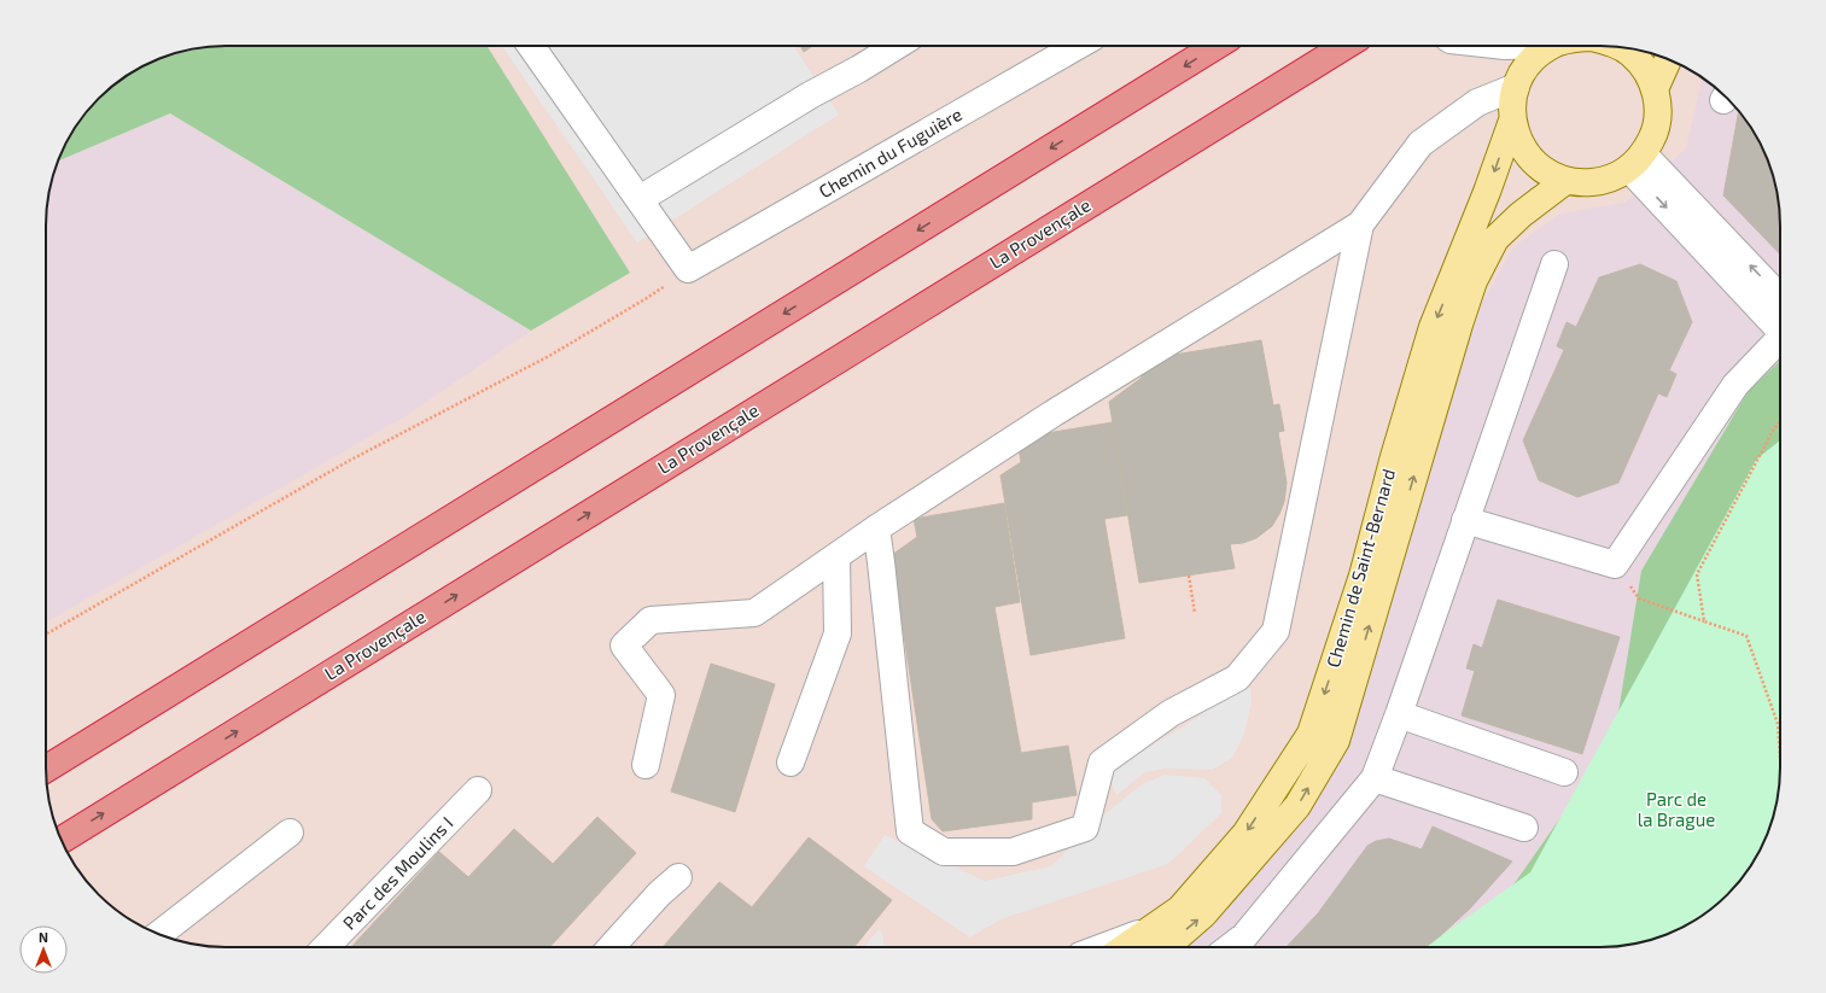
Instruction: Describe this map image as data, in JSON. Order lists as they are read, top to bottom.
{
  "streets": {
    "highway": ["La Provençale"],
    "main road": ["Chemin de Saint-Bernard"],
    "street": ["Chemin du Fuguière", "Parc des Moulins I"]
  },
  "parks": ["Parc de la Brague"],
  "north": "top"
}
